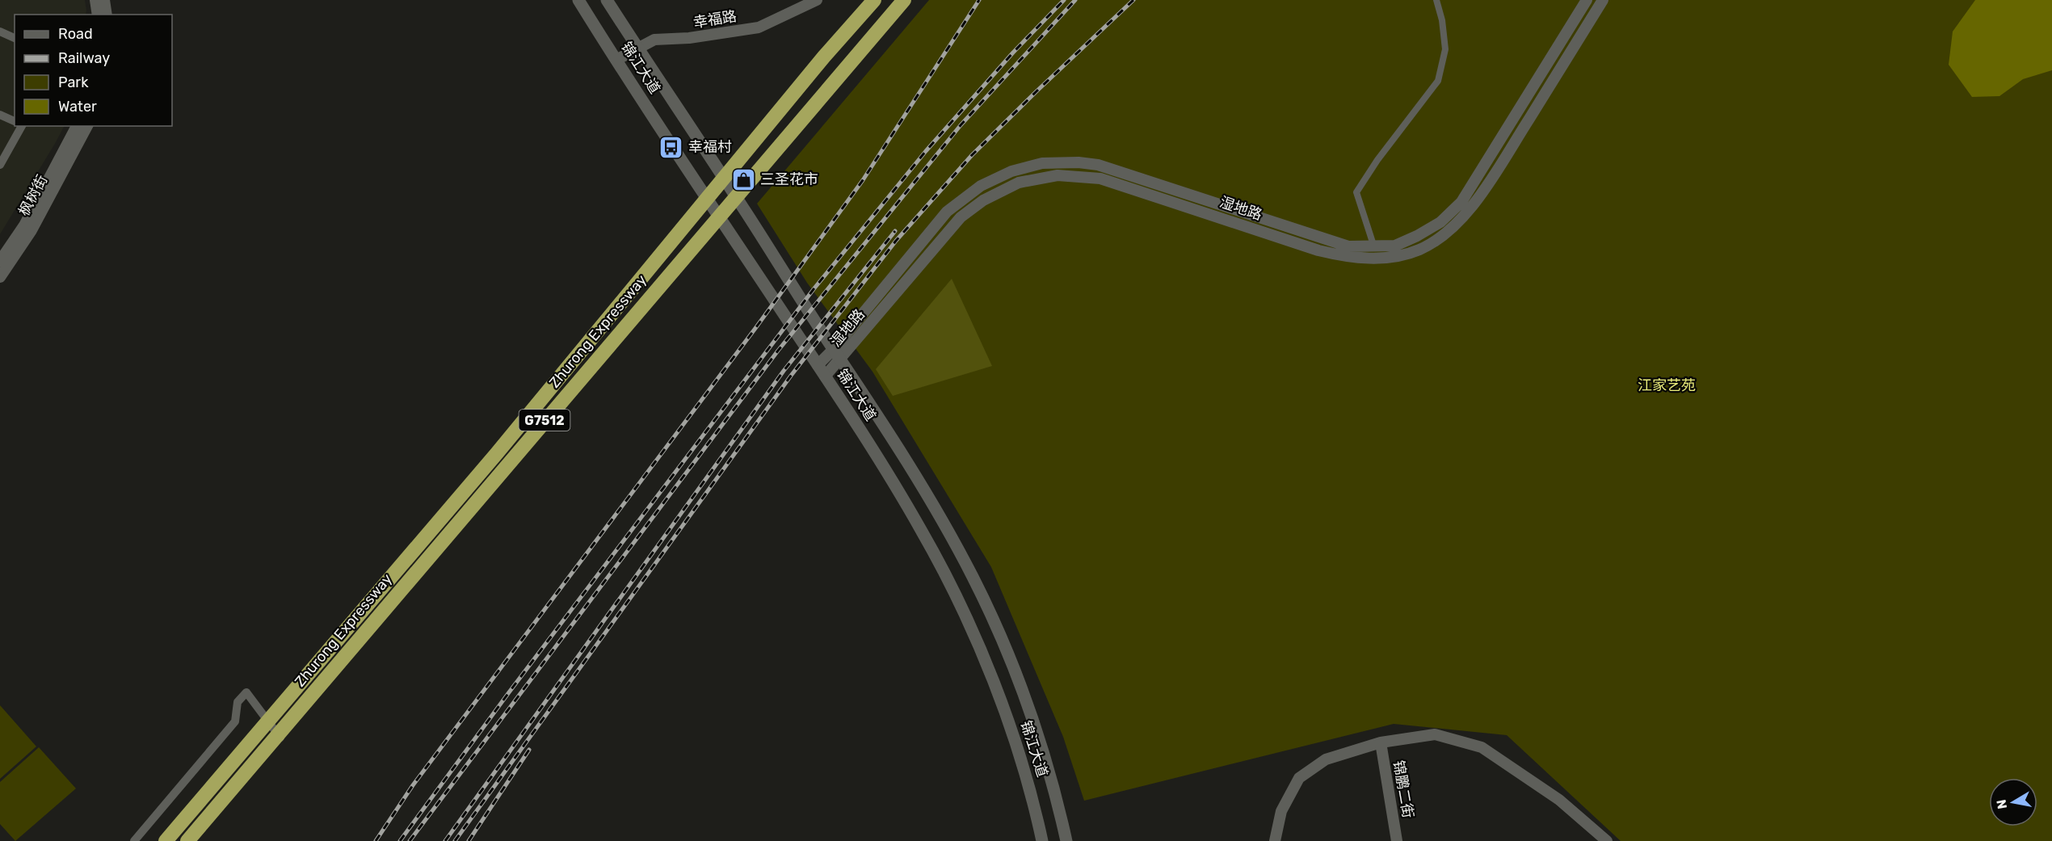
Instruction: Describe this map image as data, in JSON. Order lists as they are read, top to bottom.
{
  "streets": {
    "highway": ["Zhurong Expressway", "G7512"],
    "main road": ["锦江大道"],
    "street": [
      "幸福路",
      "枫树街",
      "湿地路",
      "锦鹏二街"
    ]
  },
  "crossings": [
    ["幸福路", "锦江大道"],
    ["锦江大道", "湿地路"]
  ],
  "parks": ["江家艺苑"],
  "places": {
    "bus stop": ["幸福村"],
    "shop": ["三圣花市"]
  },
  "legend": [
    "Road",
    "Railway",
    "Park",
    "Water"
  ],
  "north": "left"
}
